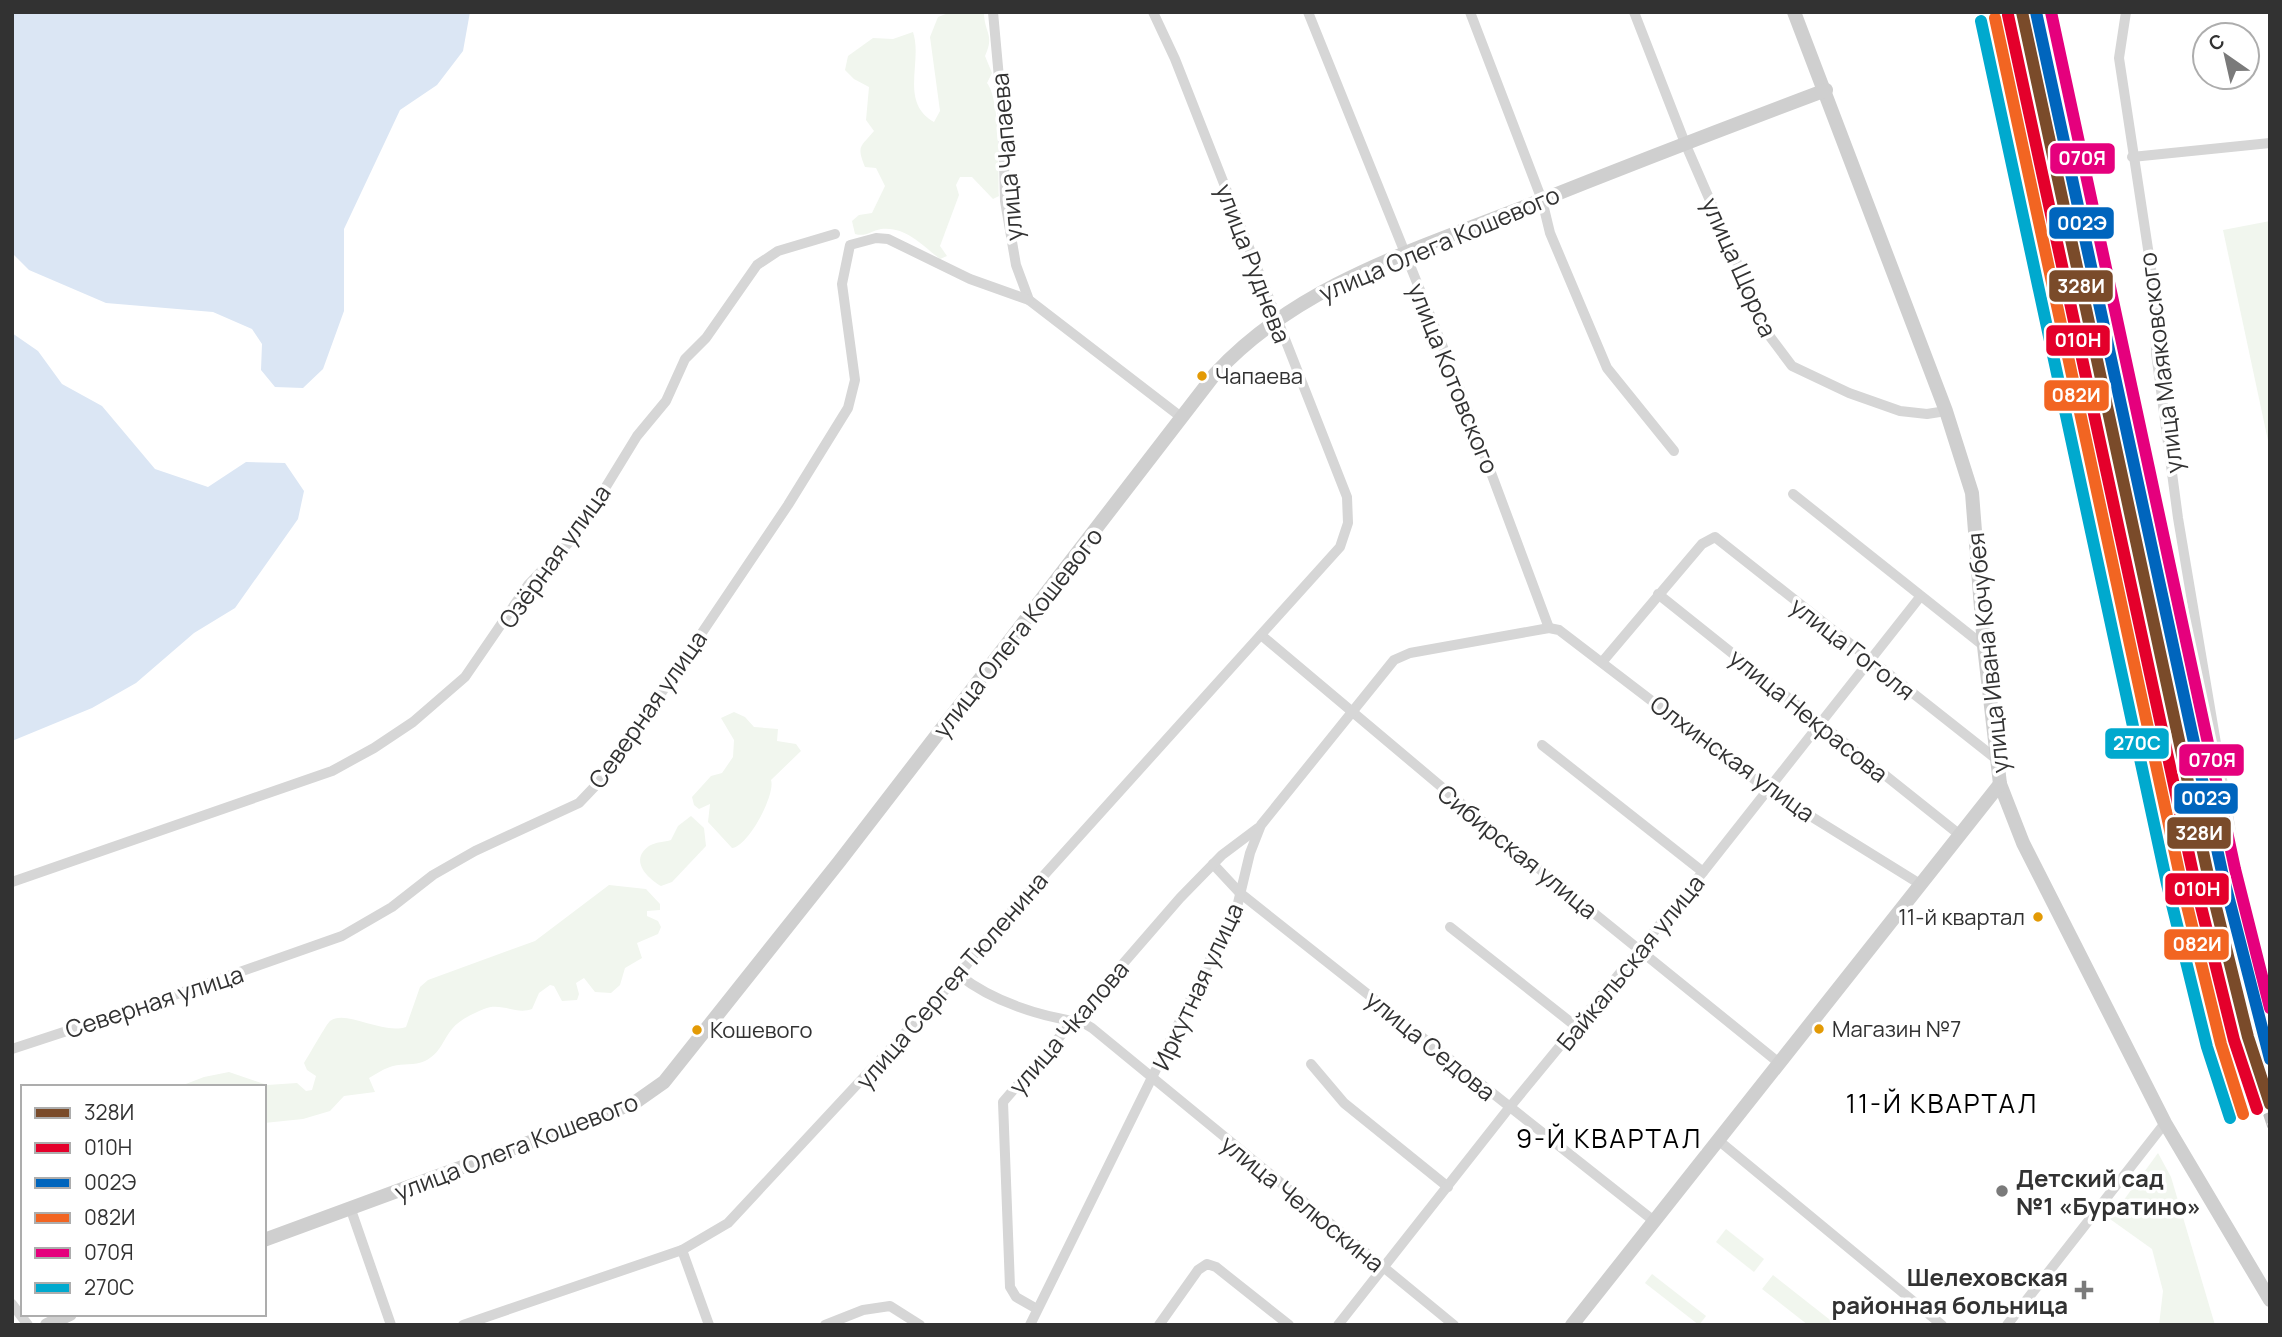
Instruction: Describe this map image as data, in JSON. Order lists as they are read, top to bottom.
{
  "streets": {
    "street": [
      "улица Чапаева",
      "улица Олега Кошевого",
      "улица Руднева",
      "улица Щорса",
      "улица Маяковского",
      "улица Котовского",
      "Озёрная улица",
      "улица Гоголя",
      "улица Ивана Кочубея",
      "Северная улица",
      "улица Некрасова",
      "Олхинская улица",
      "Сибирская улица",
      "Байкальская улица",
      "улица Сергея Тюленина",
      "Иркутная улица",
      "улица Чкалова",
      "улица Седова",
      "улица Челюскина"
    ]
  },
  "crossings": [
    ["улица Чапаева", "Северная улица"],
    ["улица Олега Кошевого", "улица Руднева"],
    ["улица Олега Кошевого", "улица Щорса"],
    ["улица Олега Кошевого", "улица Котовского"],
    ["улица Олега Кошевого", "улица Ивана Кочубея"],
    ["улица Руднева", "улица Сергея Тюленина"],
    ["улица Щорса", "улица Ивана Кочубея"],
    ["улица Котовского", "Олхинская улица"],
    ["улица Котовского", "Иркутная улица"],
    ["улица Гоголя", "улица Ивана Кочубея"],
    ["улица Гоголя", "улица Некрасова"],
    ["улица Гоголя", "Байкальская улица"],
    ["улица Некрасова", "Байкальская улица"],
    ["Олхинская улица", "Байкальская улица"],
    ["Олхинская улица", "Иркутная улица"],
    ["Сибирская улица", "Байкальская улица"],
    ["Сибирская улица", "улица Сергея Тюленина"],
    ["Сибирская улица", "Иркутная улица"],
    ["Байкальская улица", "улица Седова"],
    ["Байкальская улица", "улица Челюскина"],
    ["улица Сергея Тюленина", "улица Челюскина"],
    ["Иркутная улица", "улица Чкалова"],
    ["Иркутная улица", "улица Седова"],
    ["Иркутная улица", "улица Челюскина"],
    ["улица Чкалова", "улица Седова"],
    ["улица Чкалова", "улица Челюскина"]
  ],
  "districts": ["11-Й КВАРТАЛ", "9-Й КВАРТАЛ"],
  "places": {
    "other": [
      "Чапаева",
      "11-й квартал",
      "Магазин №7",
      "Кошевого",
      "Детский сад №1 «Буратино»"
    ],
    "health": ["Шелеховская районная больница"]
  },
  "lines": [
    "transit line 328И",
    "transit line 002Э",
    "transit line 070Я",
    "transit line 010Н",
    "transit line 082И",
    "transit line 270С"
  ],
  "legend": [
    "328И",
    "010Н",
    "002Э",
    "082И",
    "070Я",
    "270С"
  ],
  "north": "top left"
}
